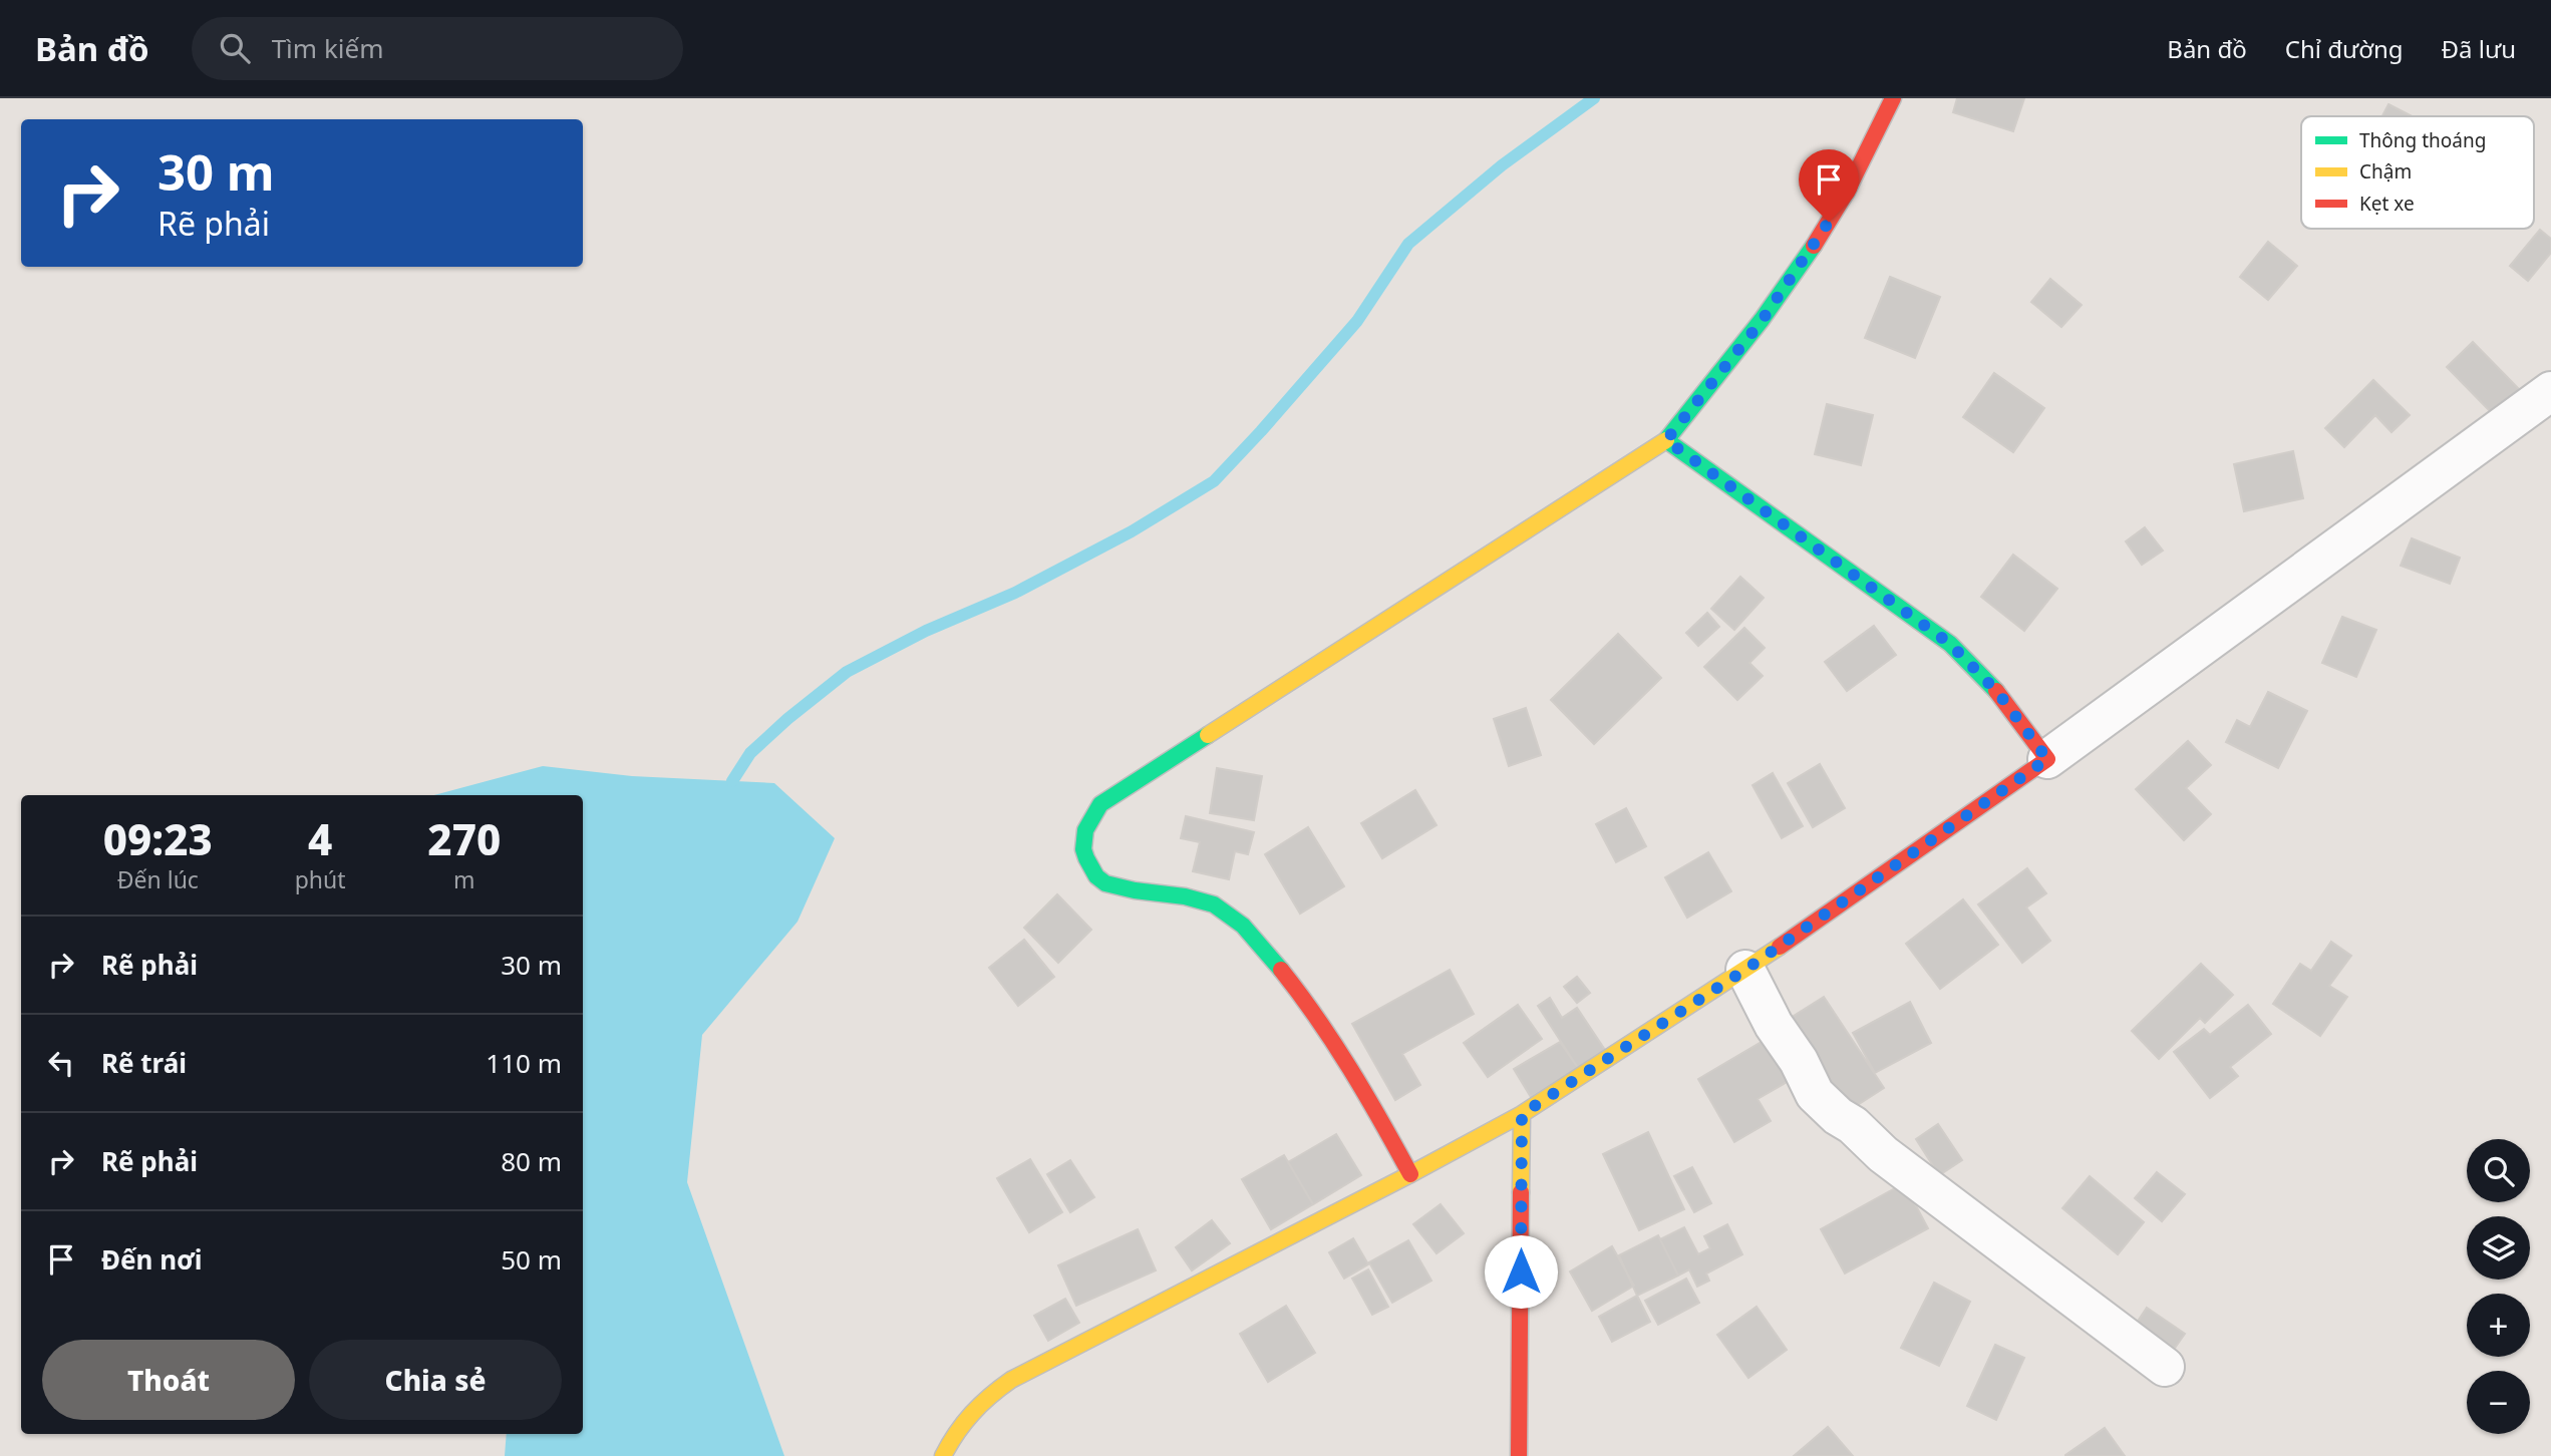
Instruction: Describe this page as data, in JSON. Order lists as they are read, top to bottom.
{
  "legend": ["Thông thoáng", "Chậm", "Kẹt xe"],
  "page": {
    "header": "Bản đồ",
    "search": "Tìm kiếm",
    "nav": ["Bản đồ", "Chỉ đường", "Đã lưu"],
    "turn": ["30 m", "Rẽ phải"],
    "eta": [
      "09:23",
      "Đến lúc",
      "4",
      "phút",
      "270",
      "m"
    ],
    "list": [
      {
        "name": "Rẽ phải",
        "value": "30 m"
      },
      {
        "name": "Rẽ trái",
        "value": "110 m"
      },
      {
        "name": "Rẽ phải",
        "value": "80 m"
      },
      {
        "name": "Đến nơi",
        "value": "50 m"
      }
    ],
    "map_buttons": ["+", "−"],
    "buttons": ["Thoát", "Chia sẻ"]
  }
}
